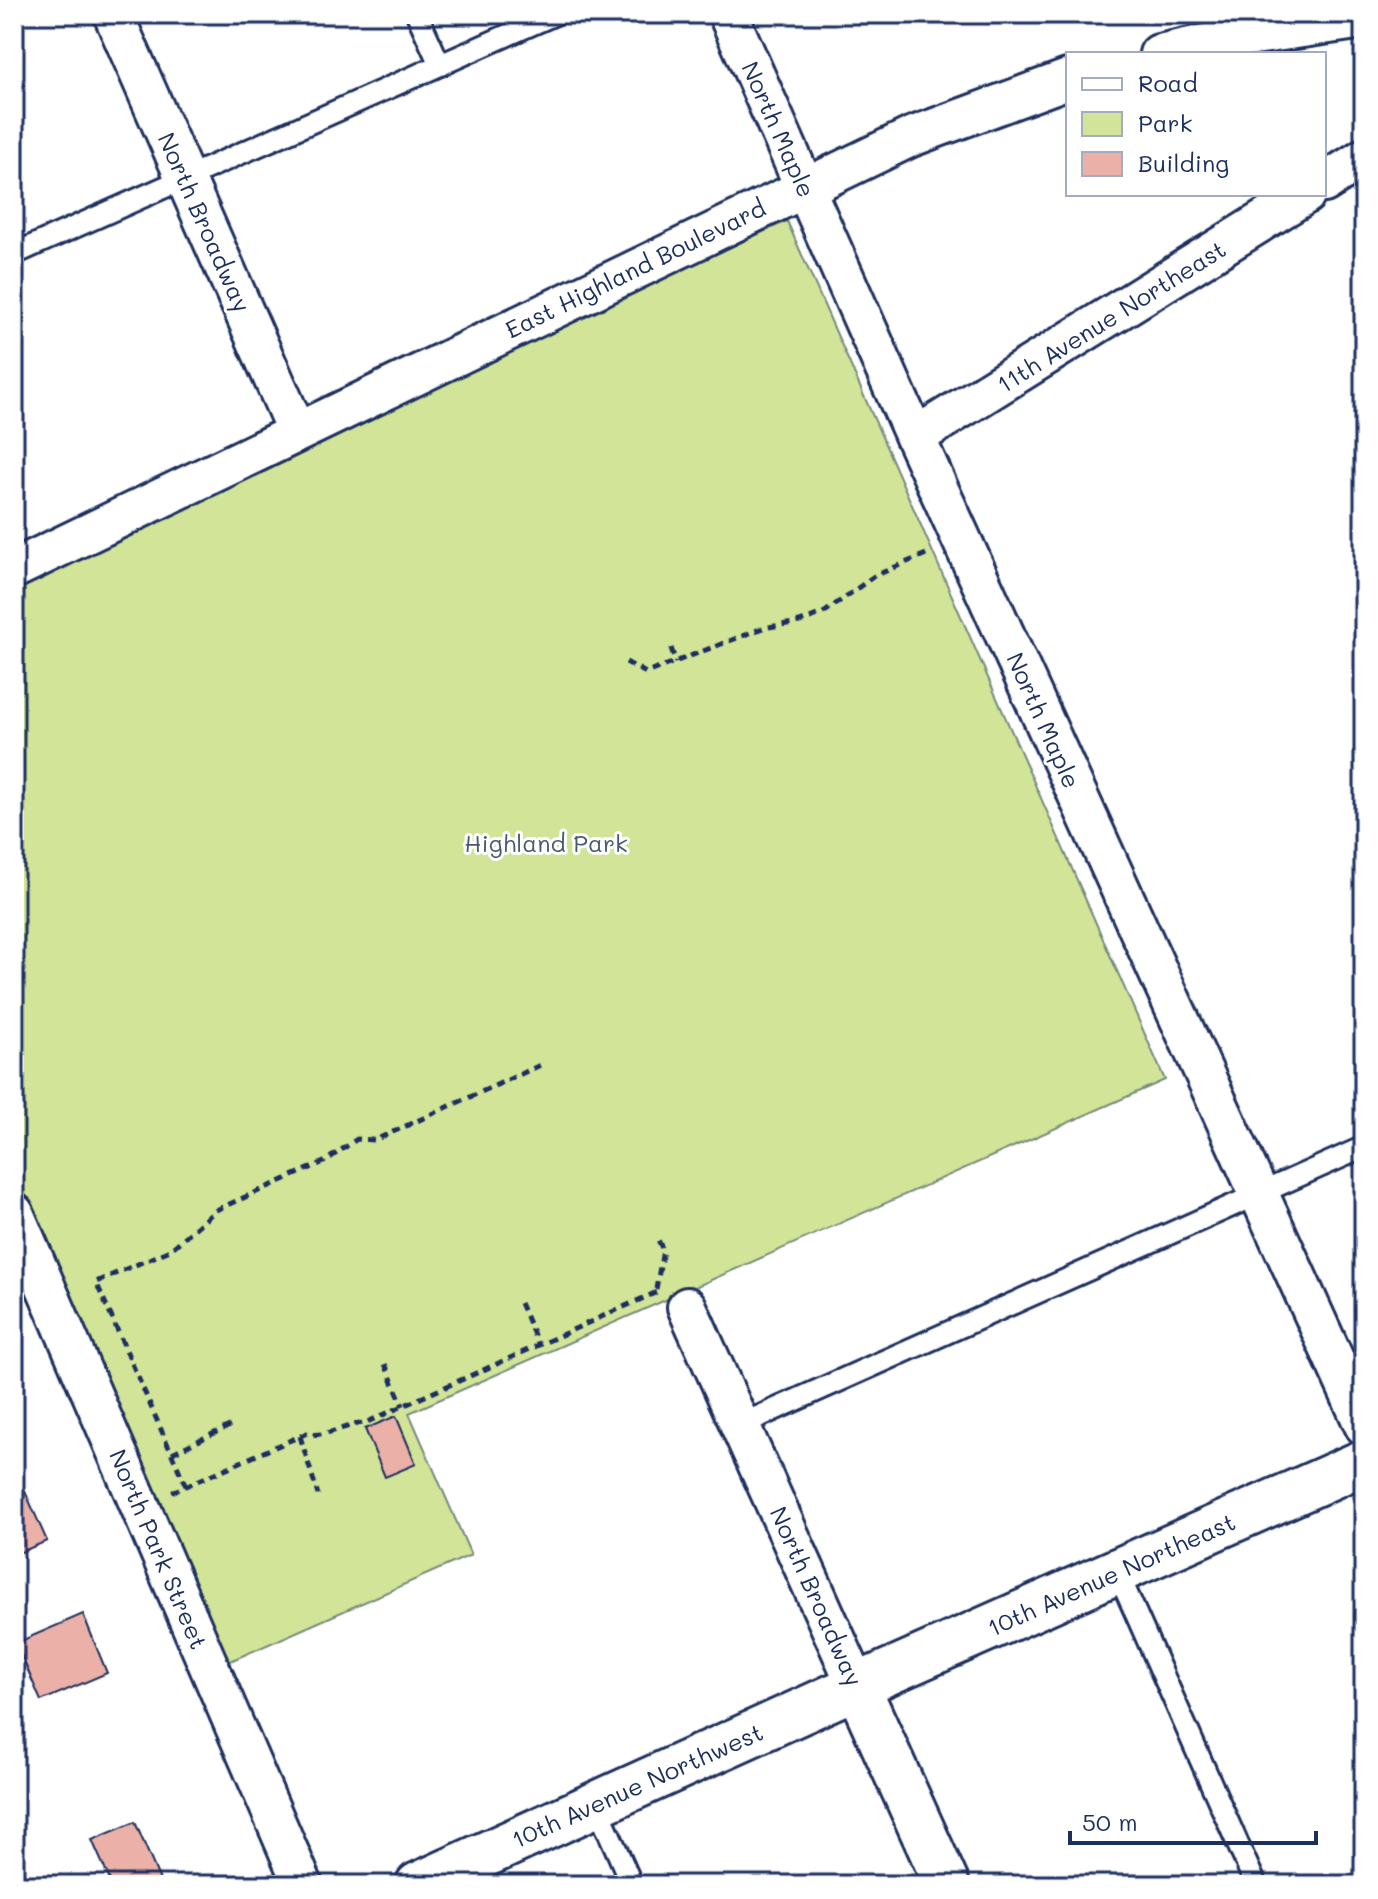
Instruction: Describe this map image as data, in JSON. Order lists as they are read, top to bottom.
{
  "streets": {
    "street": [
      "North Maple",
      "North Broadway",
      "East Highland Boulevard",
      "11th Avenue Northeast",
      "North Park Street",
      "10th Avenue Northeast",
      "10th Avenue Northwest"
    ]
  },
  "crossings": [
    ["North Maple", "East Highland Boulevard"],
    ["North Maple", "11th Avenue Northeast"],
    ["North Broadway", "East Highland Boulevard"],
    ["North Broadway", "10th Avenue Northeast"],
    ["North Broadway", "10th Avenue Northwest"],
    ["10th Avenue Northeast", "10th Avenue Northwest"]
  ],
  "parks": ["Highland Park"],
  "legend": ["Road", "Park", "Building"],
  "scale_bar": "50 m"
}
